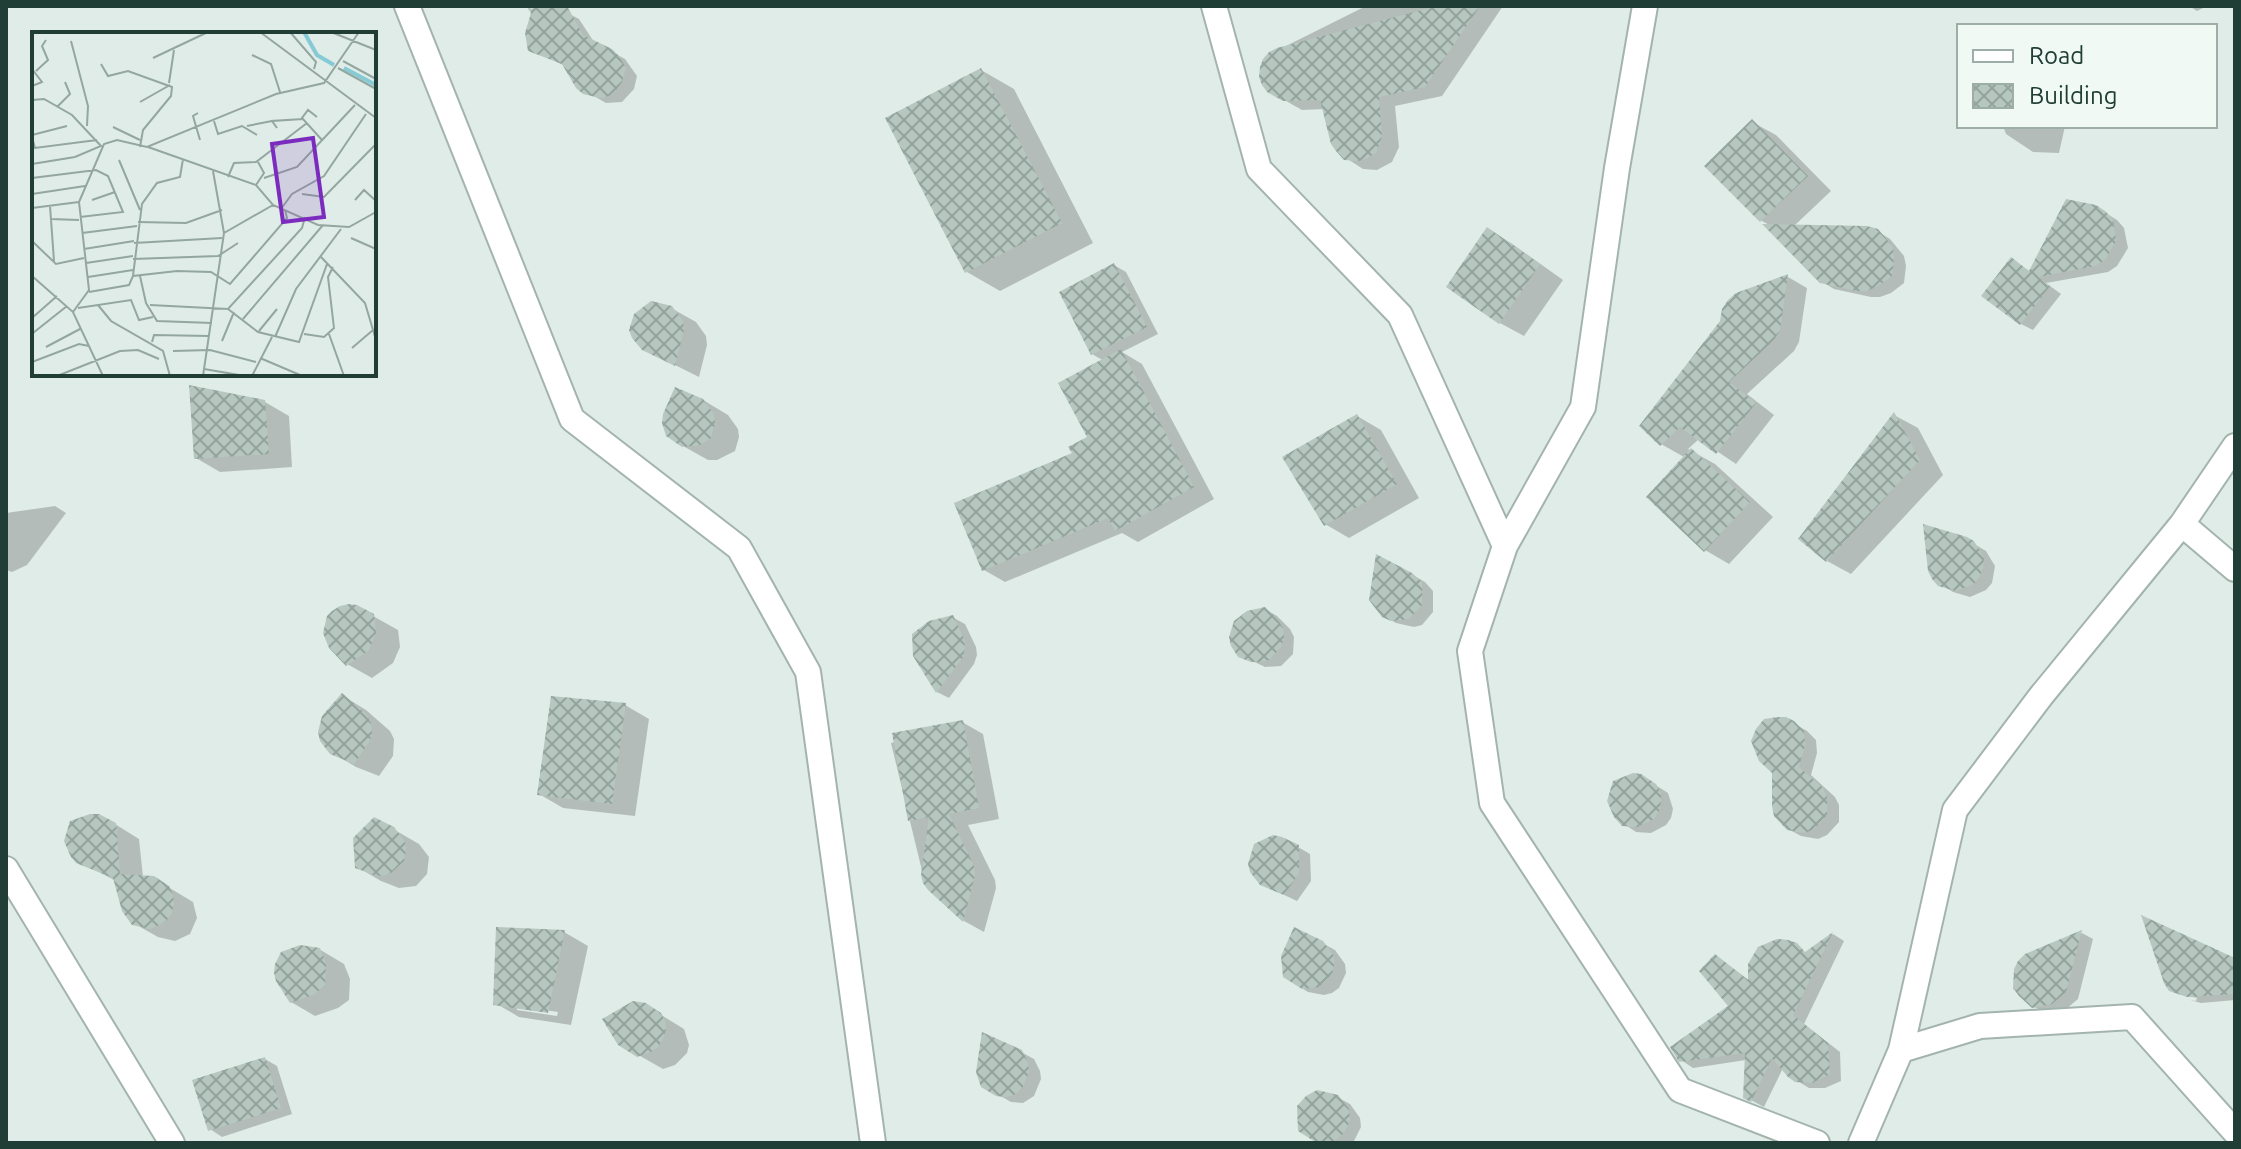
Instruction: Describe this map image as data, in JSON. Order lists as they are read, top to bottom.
{
  "legend": ["Road", "Building"]
}
